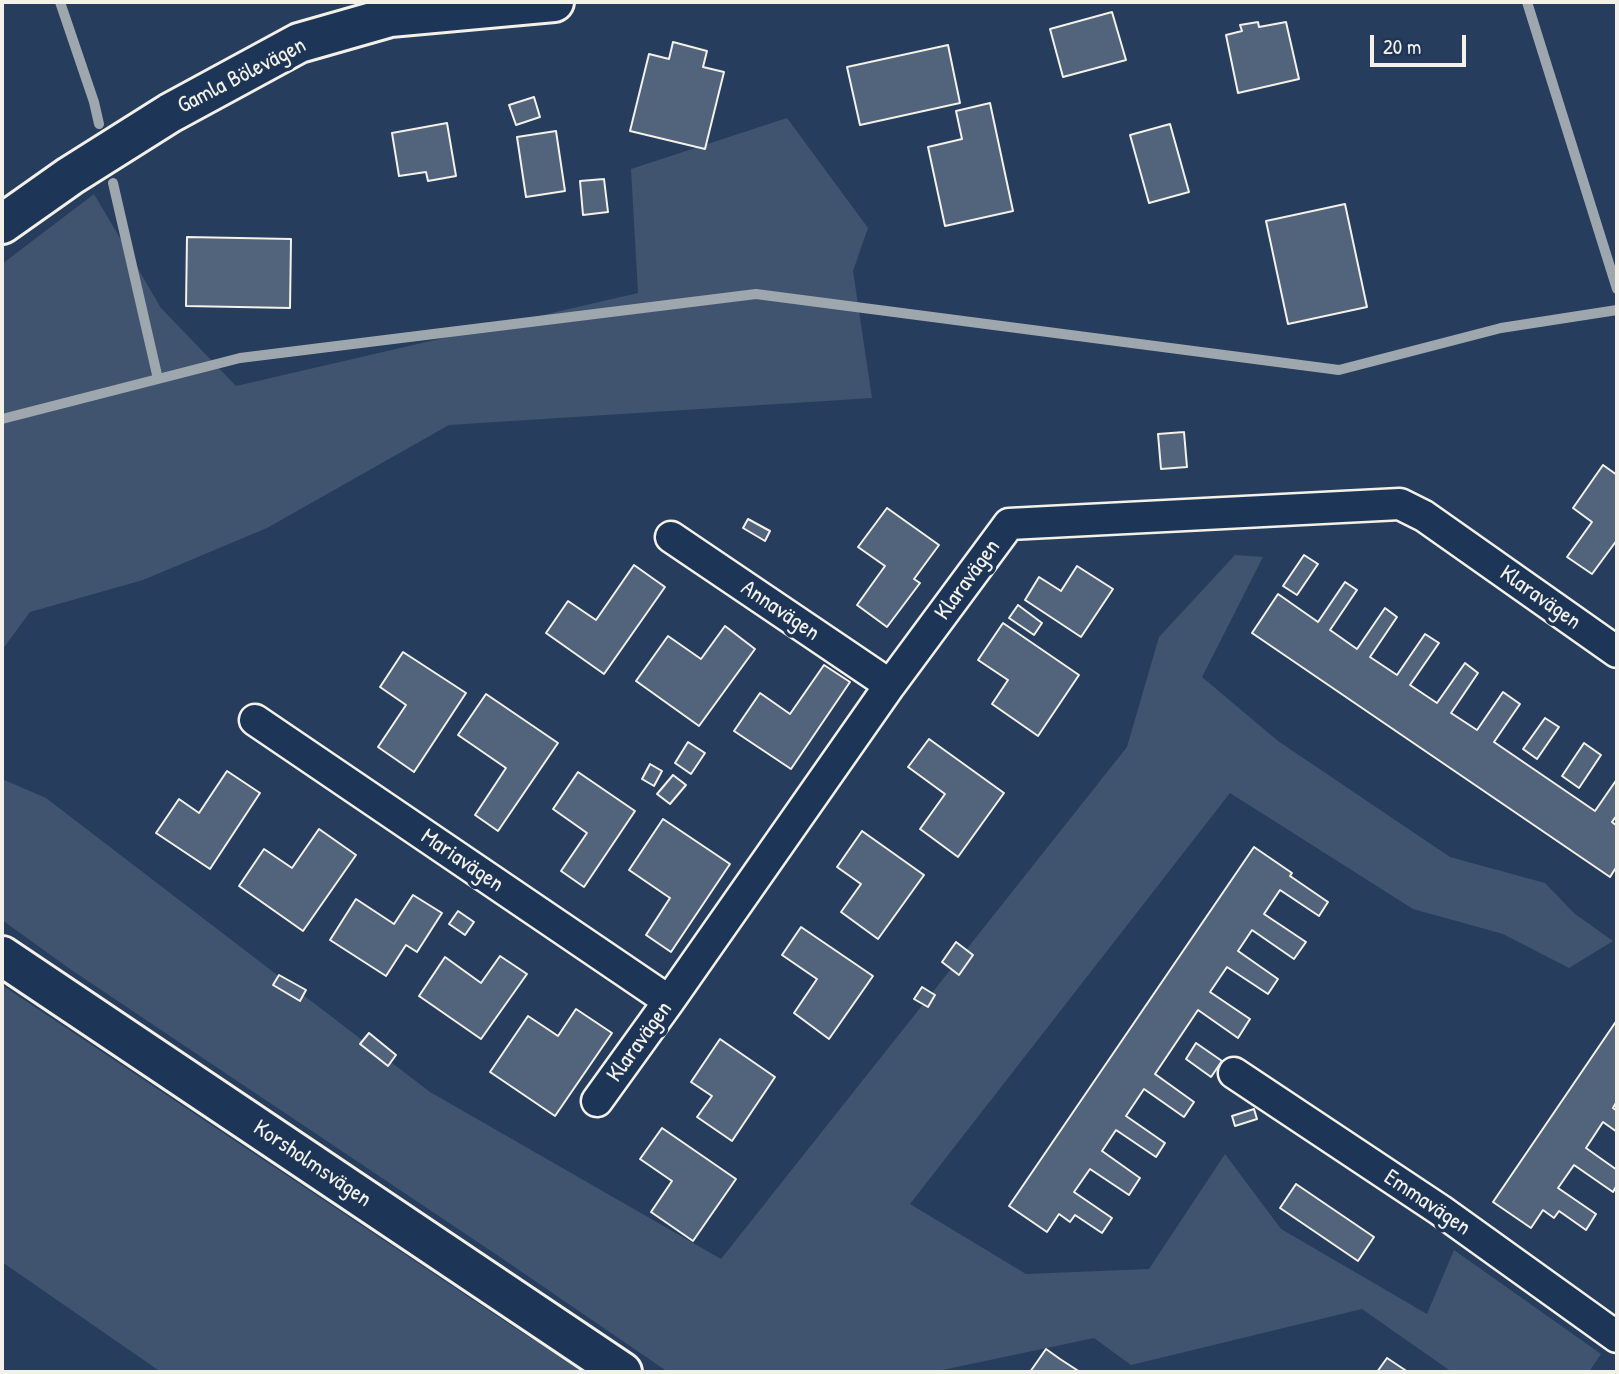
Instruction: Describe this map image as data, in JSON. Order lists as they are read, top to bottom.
{
  "streets": {
    "main road": ["Gamla Bölevägen", "Korsholmsvägen"],
    "street": [
      "Klaravägen",
      "Annavägen",
      "Mariavägen",
      "Emmavägen"
    ]
  },
  "crossings": [
    ["Klaravägen", "Annavägen"],
    ["Klaravägen", "Mariavägen"]
  ],
  "scale_bar": "20 m"
}
